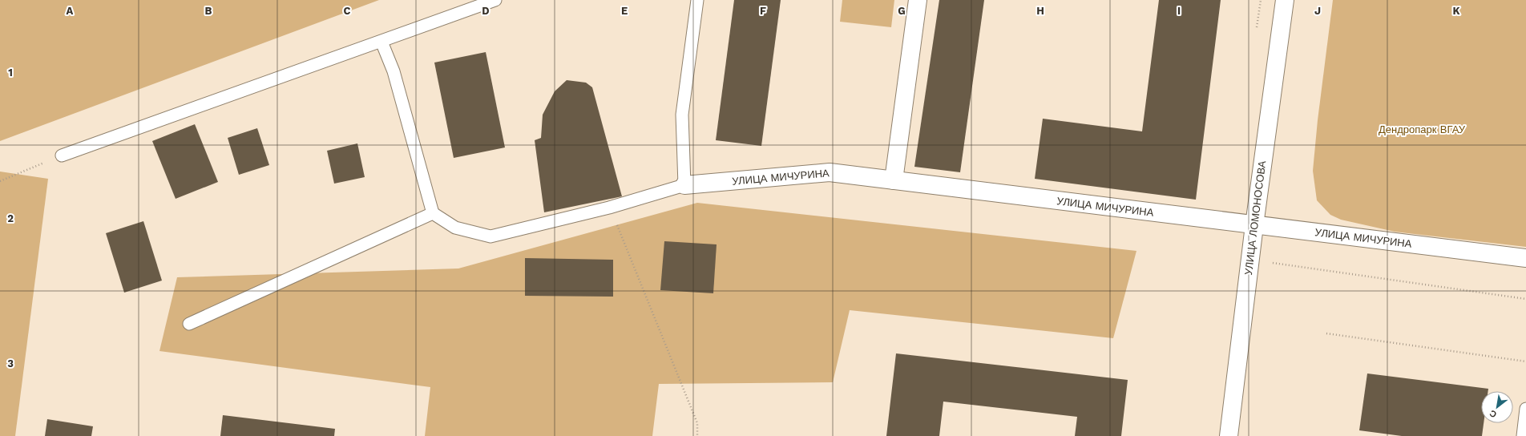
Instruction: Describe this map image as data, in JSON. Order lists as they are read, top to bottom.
{
  "streets": {
    "street": ["УЛИЦА МИЧУРИНА", "УЛИЦА ЛОМОНОСОВА"]
  },
  "crossings": [
    ["УЛИЦА МИЧУРИНА", "УЛИЦА ЛОМОНОСОВА"]
  ],
  "parks": ["Дендропарк ВГАУ"],
  "north": "bottom left",
  "grid": {
    "columns": [
      "A",
      "B",
      "C",
      "D",
      "E",
      "F",
      "G",
      "H",
      "I",
      "J",
      "K"
    ],
    "rows": ["1", "2", "3"]
  }
}
